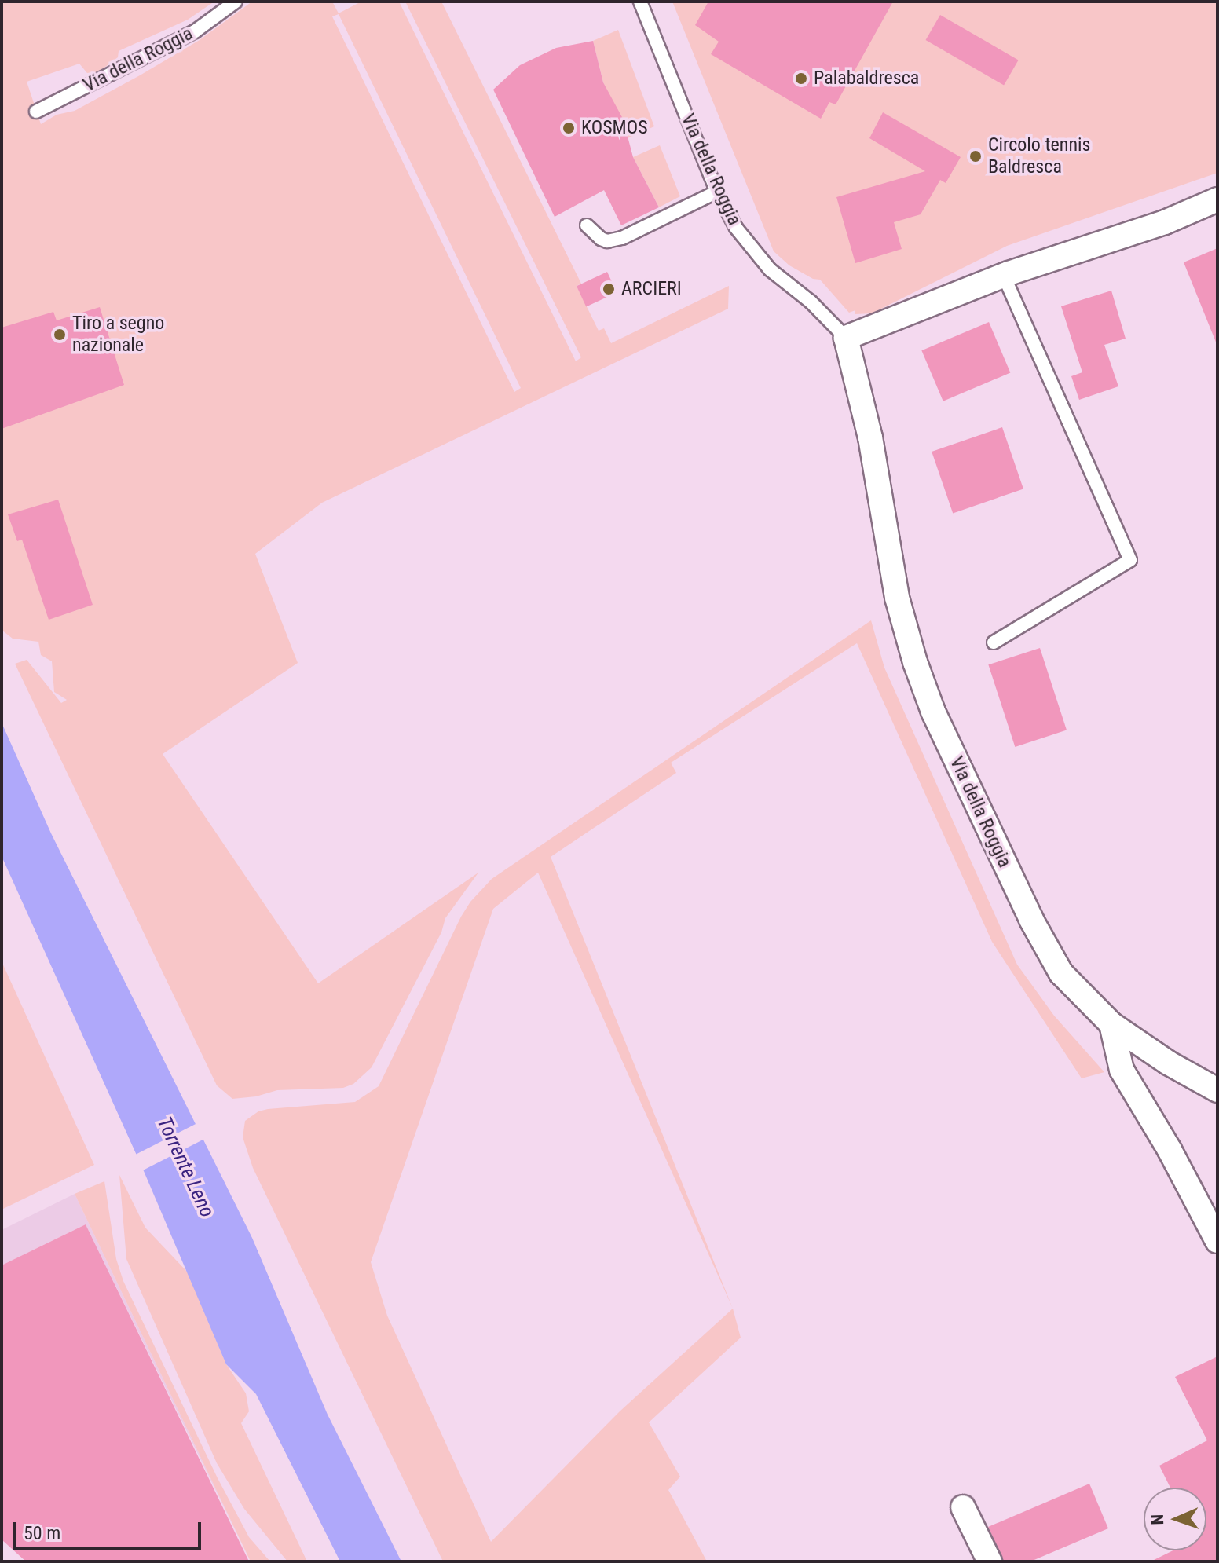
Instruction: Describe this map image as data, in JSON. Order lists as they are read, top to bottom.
{
  "streets": {
    "street": ["Via della Roggia"]
  },
  "water": ["Torrente Leno"],
  "places": [
    "Palabaldresca",
    "KOSMOS",
    "Circolo tennis Baldresca",
    "ARCIERI",
    "Tiro a segno nazionale"
  ],
  "scale_bar": "50 m",
  "north": "left"
}
